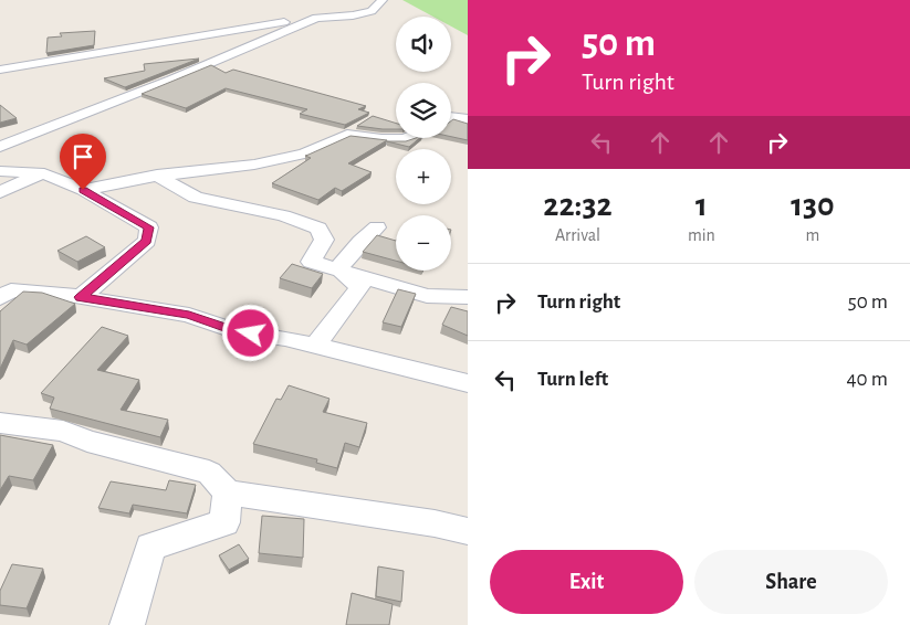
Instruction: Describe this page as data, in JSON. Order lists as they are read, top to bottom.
{
  "page": {
    "turn": ["50 m", "Turn right"],
    "map_buttons": ["+", "−"],
    "eta": [
      "22:32",
      "Arrival",
      "1",
      "min",
      "130",
      "m"
    ],
    "list": [
      {
        "name": "Turn right",
        "value": "50 m"
      },
      {
        "name": "Turn left",
        "value": "40 m"
      }
    ],
    "buttons": ["Exit", "Share"]
  }
}
